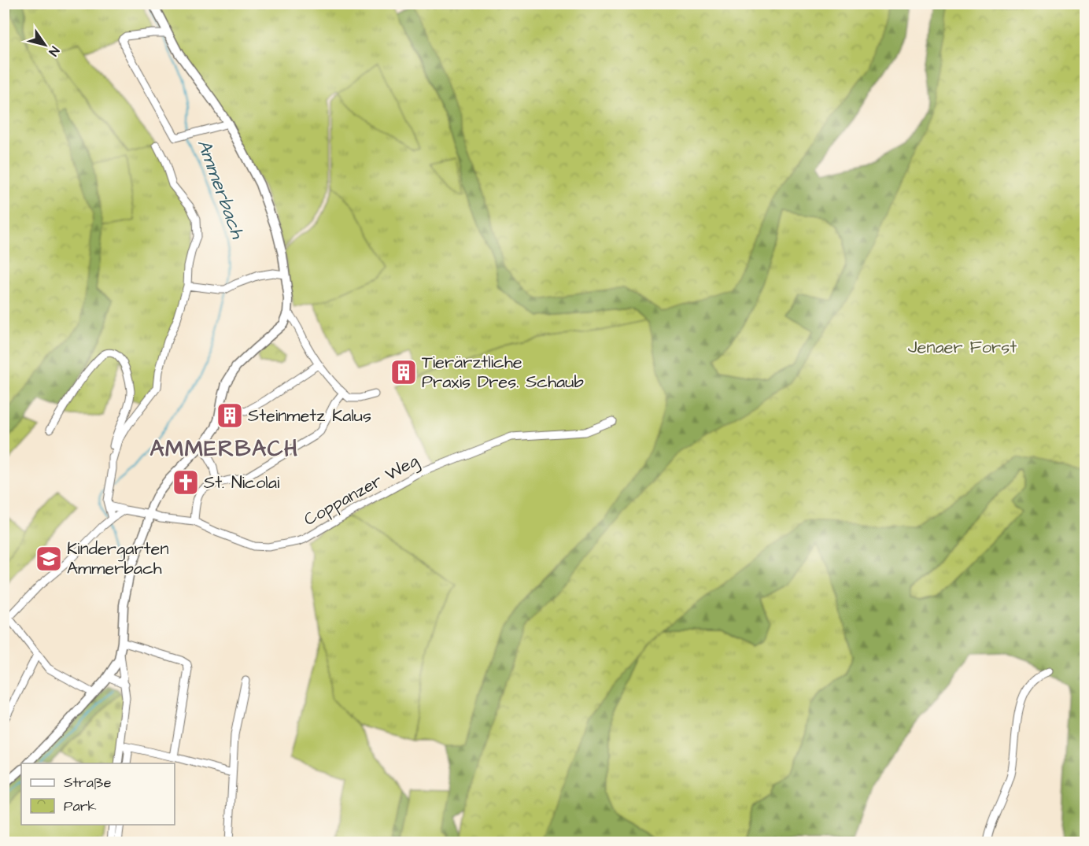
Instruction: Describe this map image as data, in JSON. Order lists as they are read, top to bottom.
{
  "streets": {
    "street": ["Coppanzer Weg"]
  },
  "districts": ["AMMERBACH"],
  "water": ["Ammerbach"],
  "parks": ["Jenaer Forst"],
  "places": {
    "building": ["Tierärztliche Praxis Dres. Schaub", "Steinmetz Kalus"],
    "church": ["St. Nicolai"],
    "school or university": ["Kindergarten Ammerbach"]
  },
  "legend": ["Straße", "Park"],
  "north": "bottom right"
}
